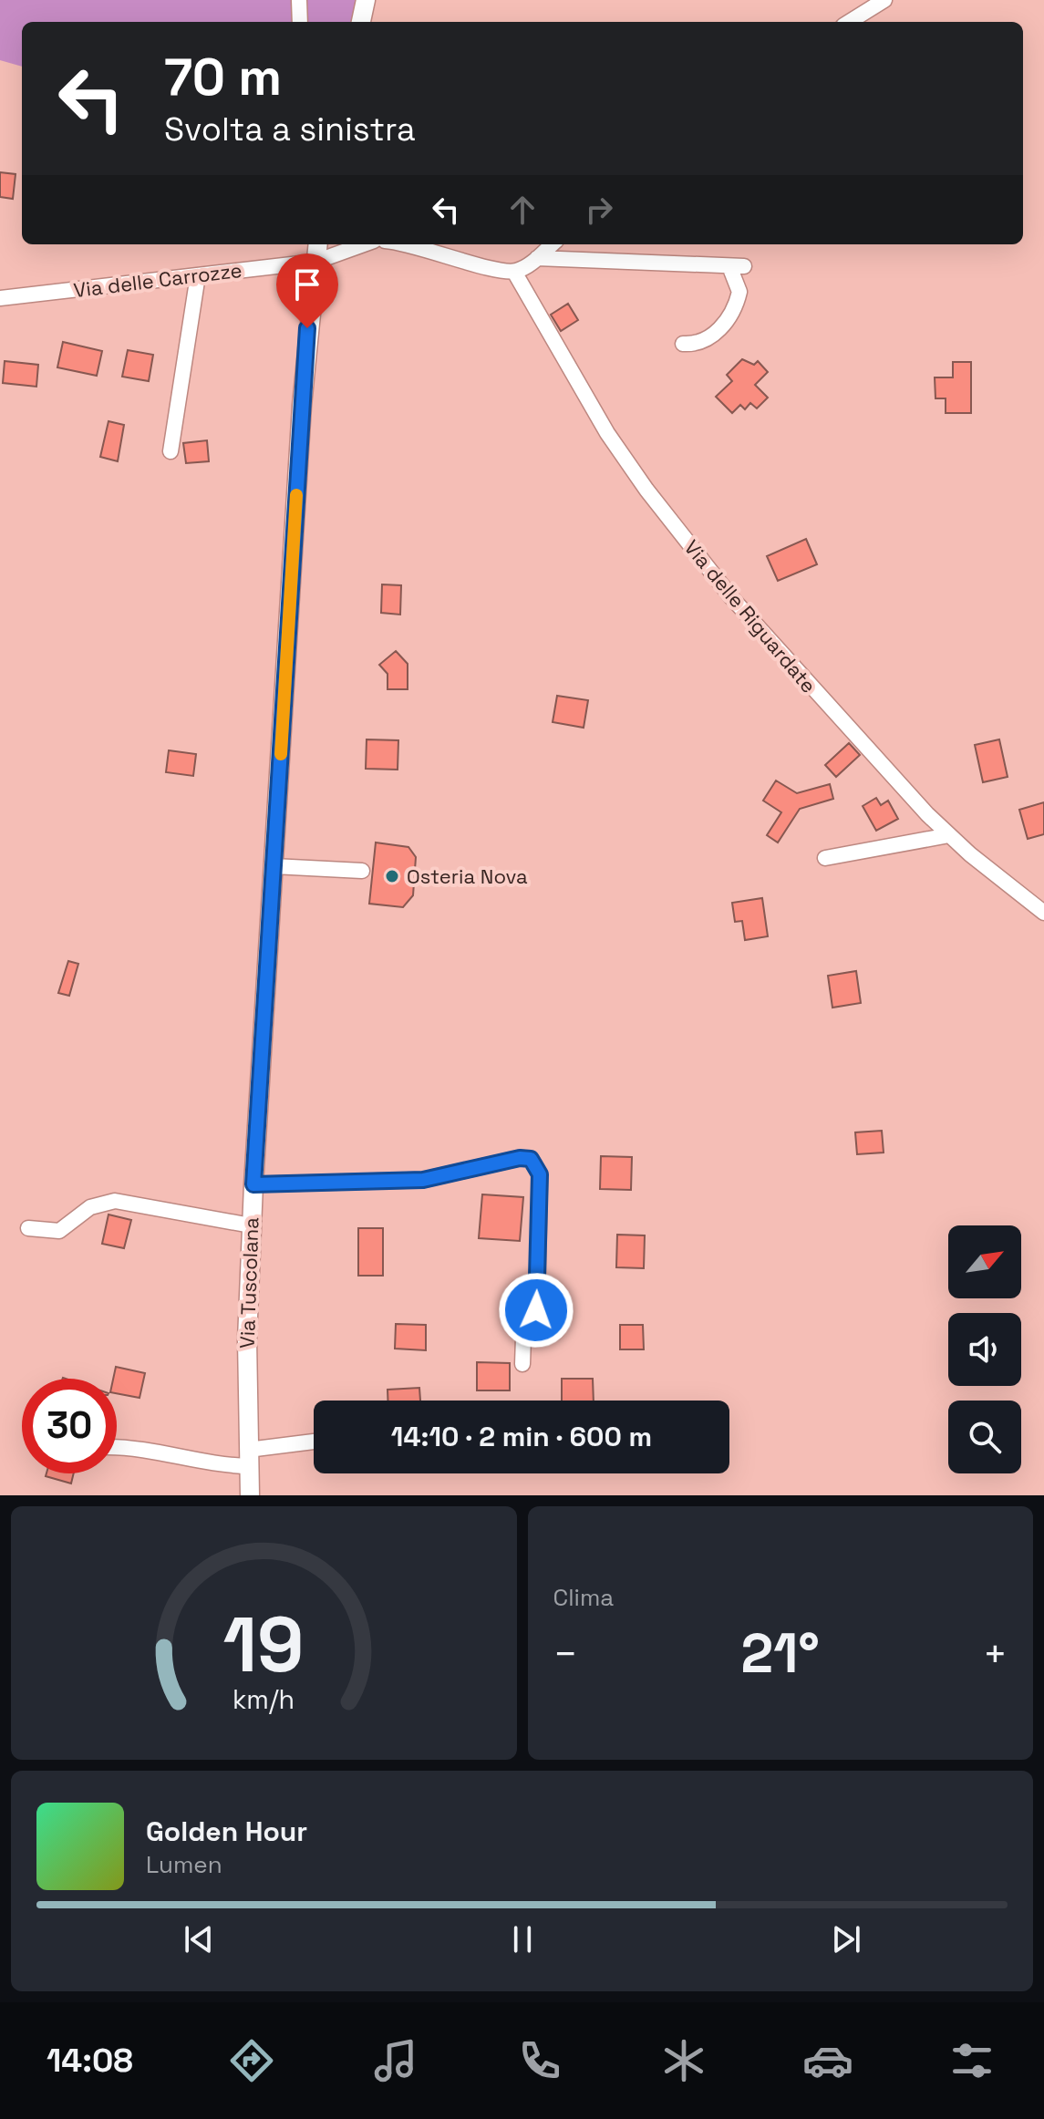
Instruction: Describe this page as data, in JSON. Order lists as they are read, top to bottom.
{
  "streets": {
    "main road": ["Via Tuscolana"],
    "street": ["Via delle Carrozze", "Via delle Riguardate"]
  },
  "crossings": [
    ["Via delle Carrozze", "Via Tuscolana"]
  ],
  "places": ["Osteria Nova"],
  "north": "top right",
  "page": {
    "turn": ["70 m", "Svolta a sinistra"],
    "limit": "30",
    "trip": "14:10 · 2 min · 600 m",
    "tile": "Clima",
    "heat": ["−", "21°", "+"],
    "song": ["Golden Hour", "Lumen"],
    "tabs": "14:08",
    "gauge": ["19", "km/h"]
  }
}
